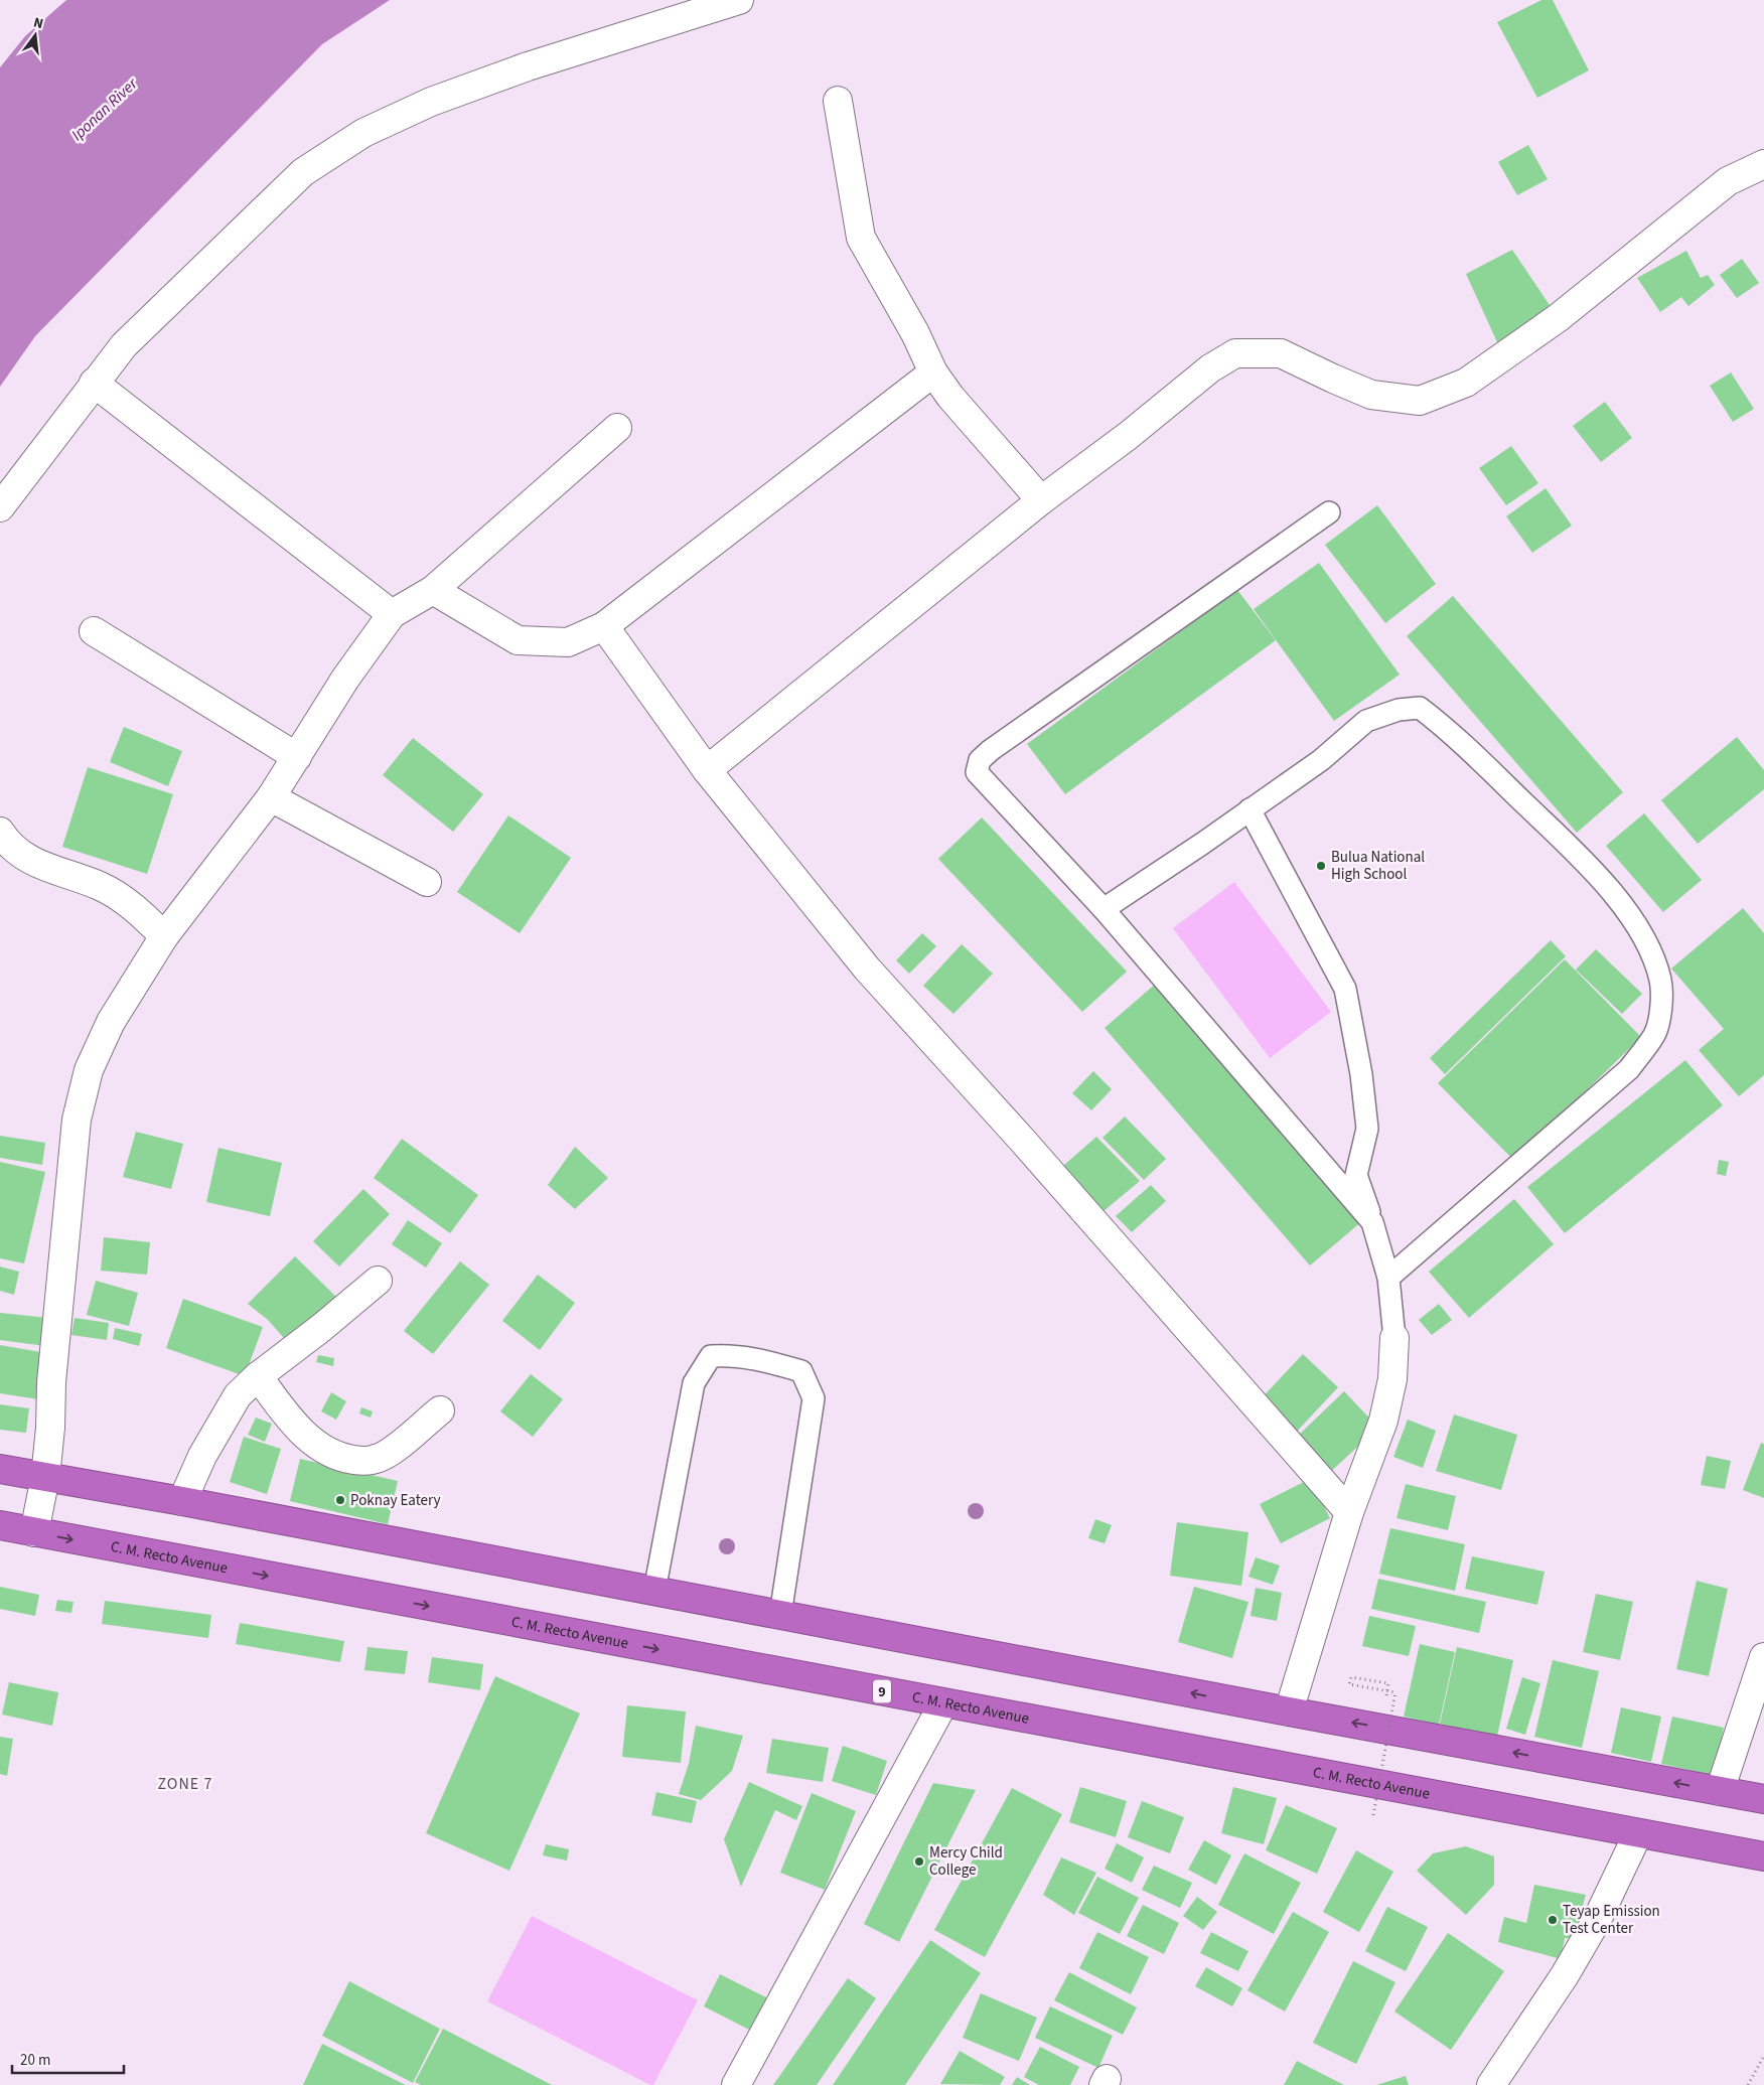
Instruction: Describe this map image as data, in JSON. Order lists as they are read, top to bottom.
{
  "streets": {
    "highway": ["C. M. Recto Avenue", "9"]
  },
  "districts": ["ZONE 7"],
  "water": ["Iponan River"],
  "places": [
    "Bulua National High School",
    "Poknay Eatery",
    "Mercy Child College",
    "Teyap Emission Test Center"
  ],
  "scale_bar": "20 m",
  "north": "top"
}
